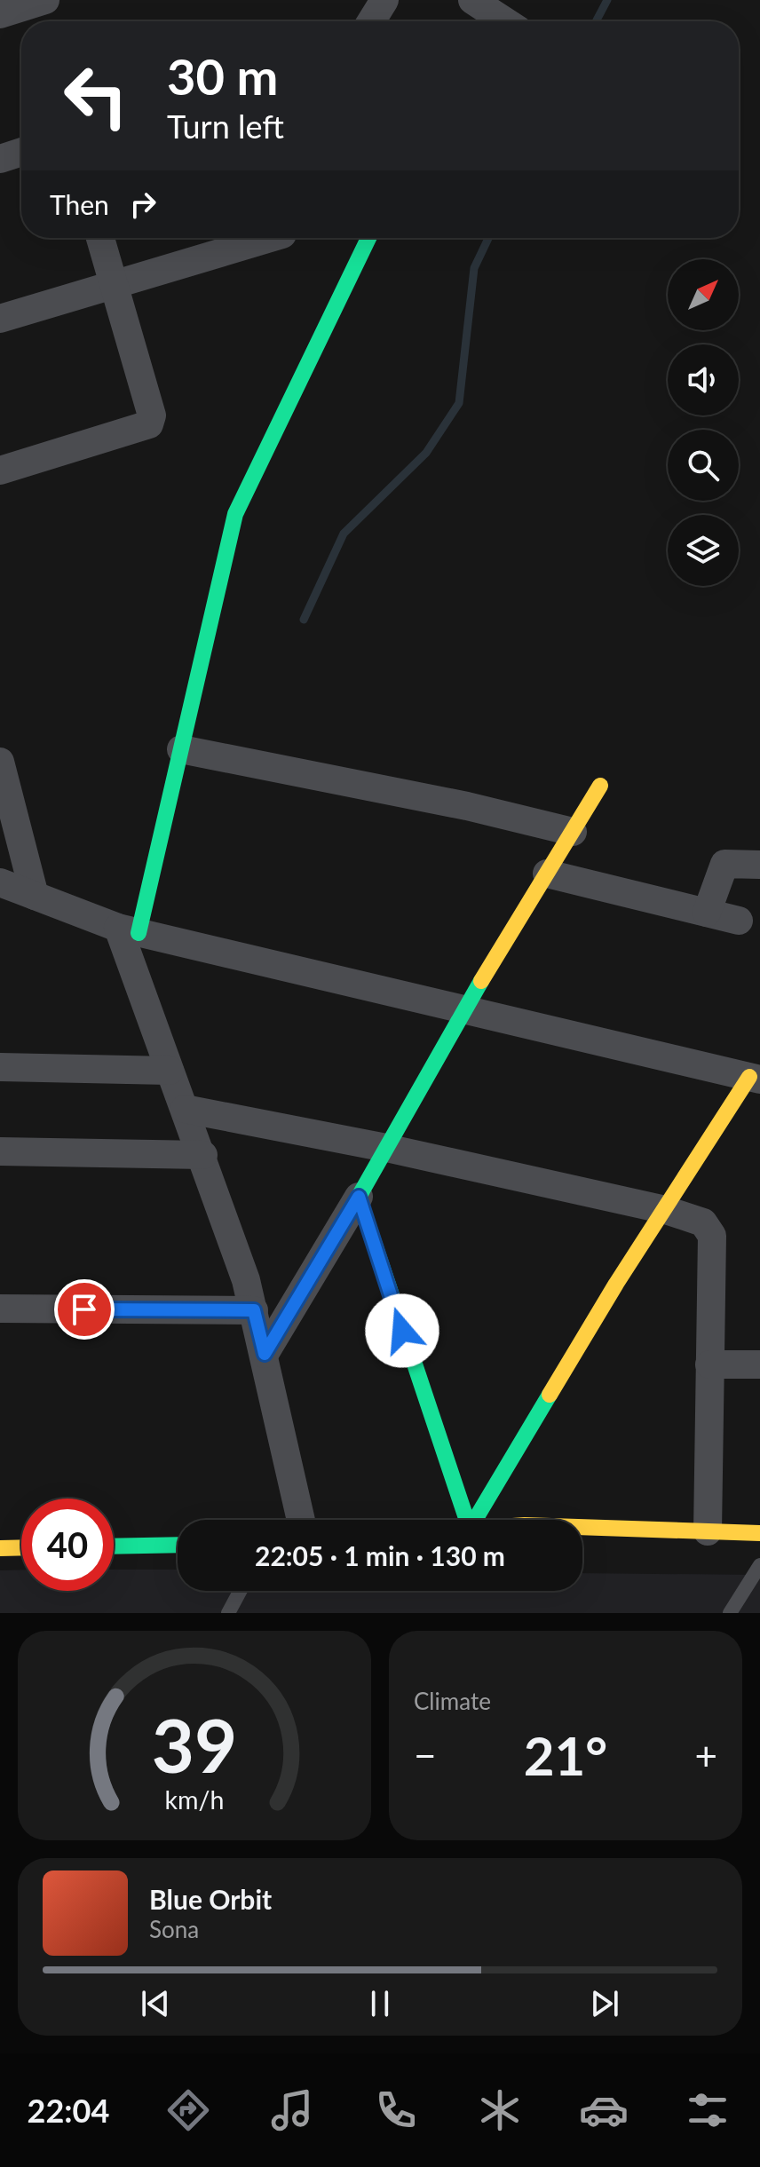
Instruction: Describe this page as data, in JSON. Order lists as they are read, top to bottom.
{
  "north": "top right",
  "page": {
    "turn": ["30 m", "Turn left"],
    "then": "Then",
    "limit": "40",
    "trip": "22:05 · 1 min · 130 m",
    "tile": "Climate",
    "heat": ["−", "21°", "+"],
    "song": ["Blue Orbit", "Sona"],
    "tabs": "22:04",
    "gauge": ["39", "km/h"]
  }
}
